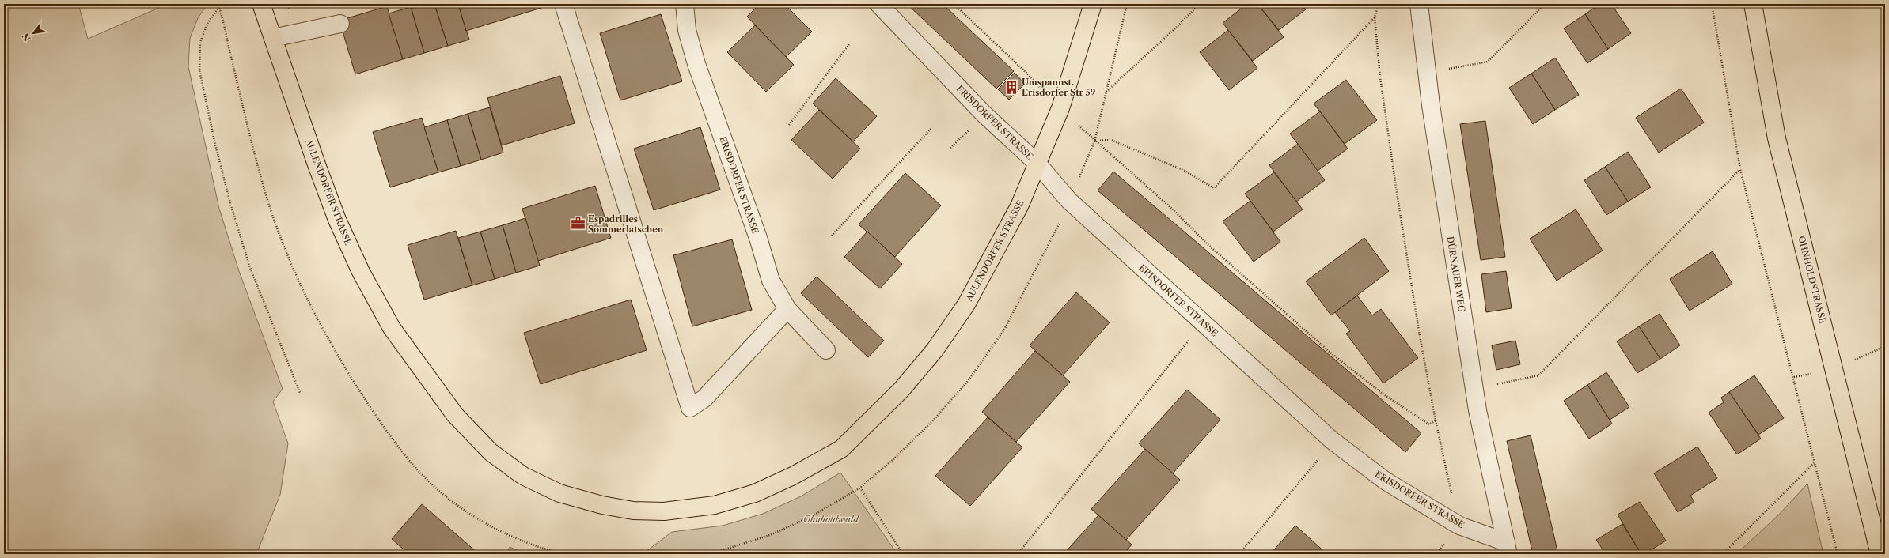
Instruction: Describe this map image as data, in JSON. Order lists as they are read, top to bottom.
{
  "streets": {
    "main road": ["AULENDORFER STRASSE", "OHNHOLDSTRASSE"],
    "street": ["ERISDORFER STRASSE", "DÜRNAUER WEG"]
  },
  "crossings": [
    ["ERISDORFER STRASSE", "AULENDORFER STRASSE"],
    ["ERISDORFER STRASSE", "DÜRNAUER WEG"]
  ],
  "parks": ["Ohnholdwald"],
  "places": {
    "building": ["Umspannst. Erisdorfer Str 59"],
    "office": ["Espadrilles Sommerlatschen"]
  },
  "north": "bottom left"
}
